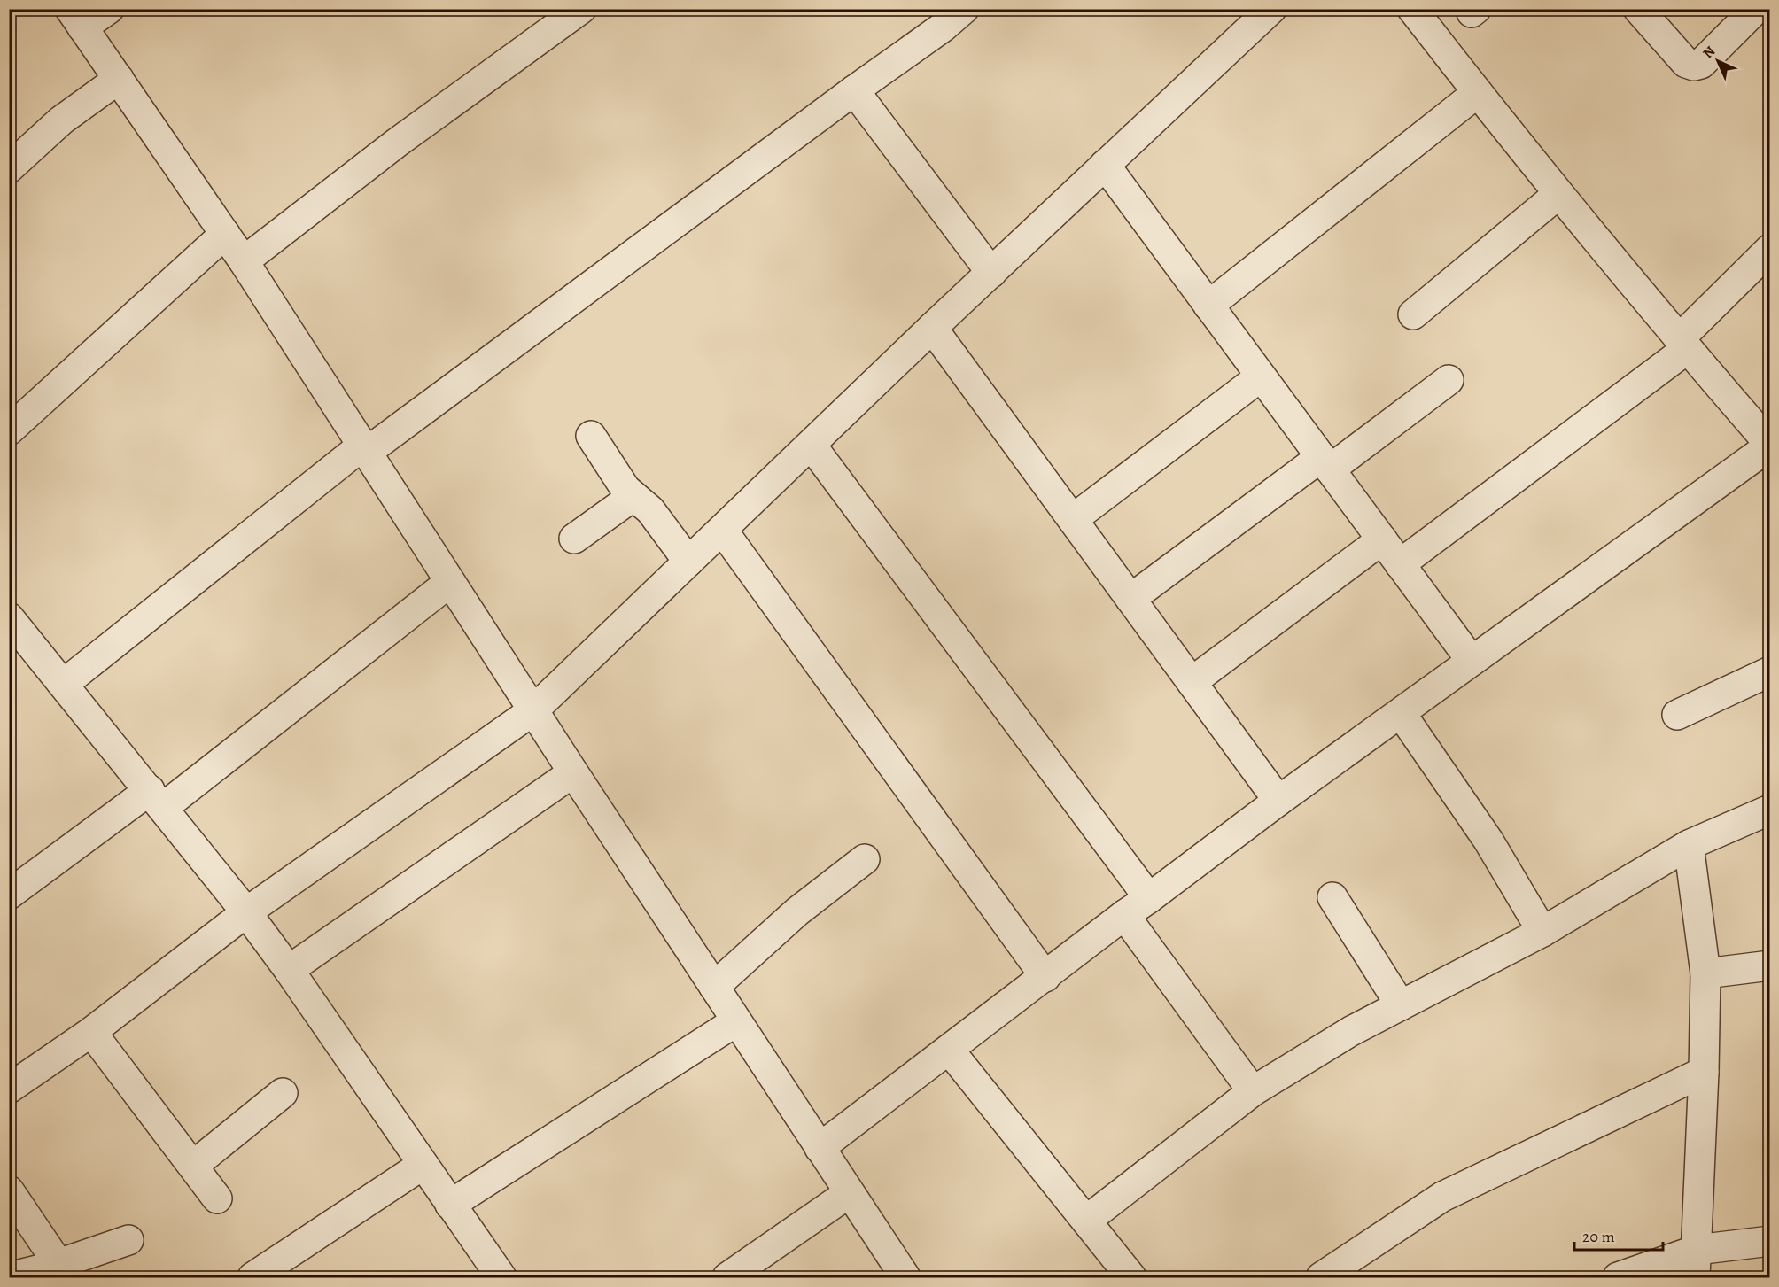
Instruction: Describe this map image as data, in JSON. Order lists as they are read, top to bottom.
{
  "scale_bar": "20 m",
  "north": "top left"
}
